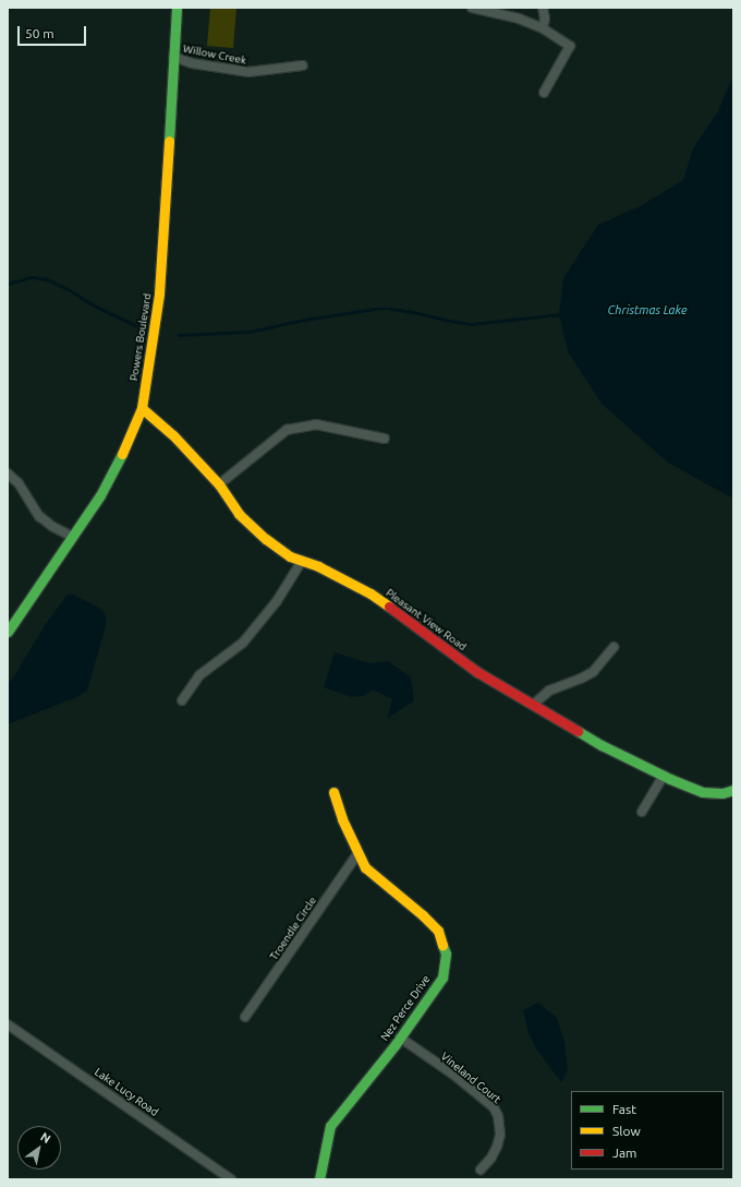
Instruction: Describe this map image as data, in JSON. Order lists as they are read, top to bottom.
{
  "streets": {
    "street": [
      "Willow Creek",
      "Powers Boulevard",
      "Pleasant View Road",
      "Troendle Circle",
      "Nez Perce Drive",
      "Vineland Court",
      "Lake Lucy Road"
    ]
  },
  "crossings": [
    ["Willow Creek", "Powers Boulevard"],
    ["Powers Boulevard", "Pleasant View Road"],
    ["Troendle Circle", "Nez Perce Drive"],
    ["Nez Perce Drive", "Vineland Court"]
  ],
  "water": ["Christmas Lake"],
  "legend": ["Fast", "Slow", "Jam"],
  "scale_bar": "50 m",
  "north": "top right"
}
